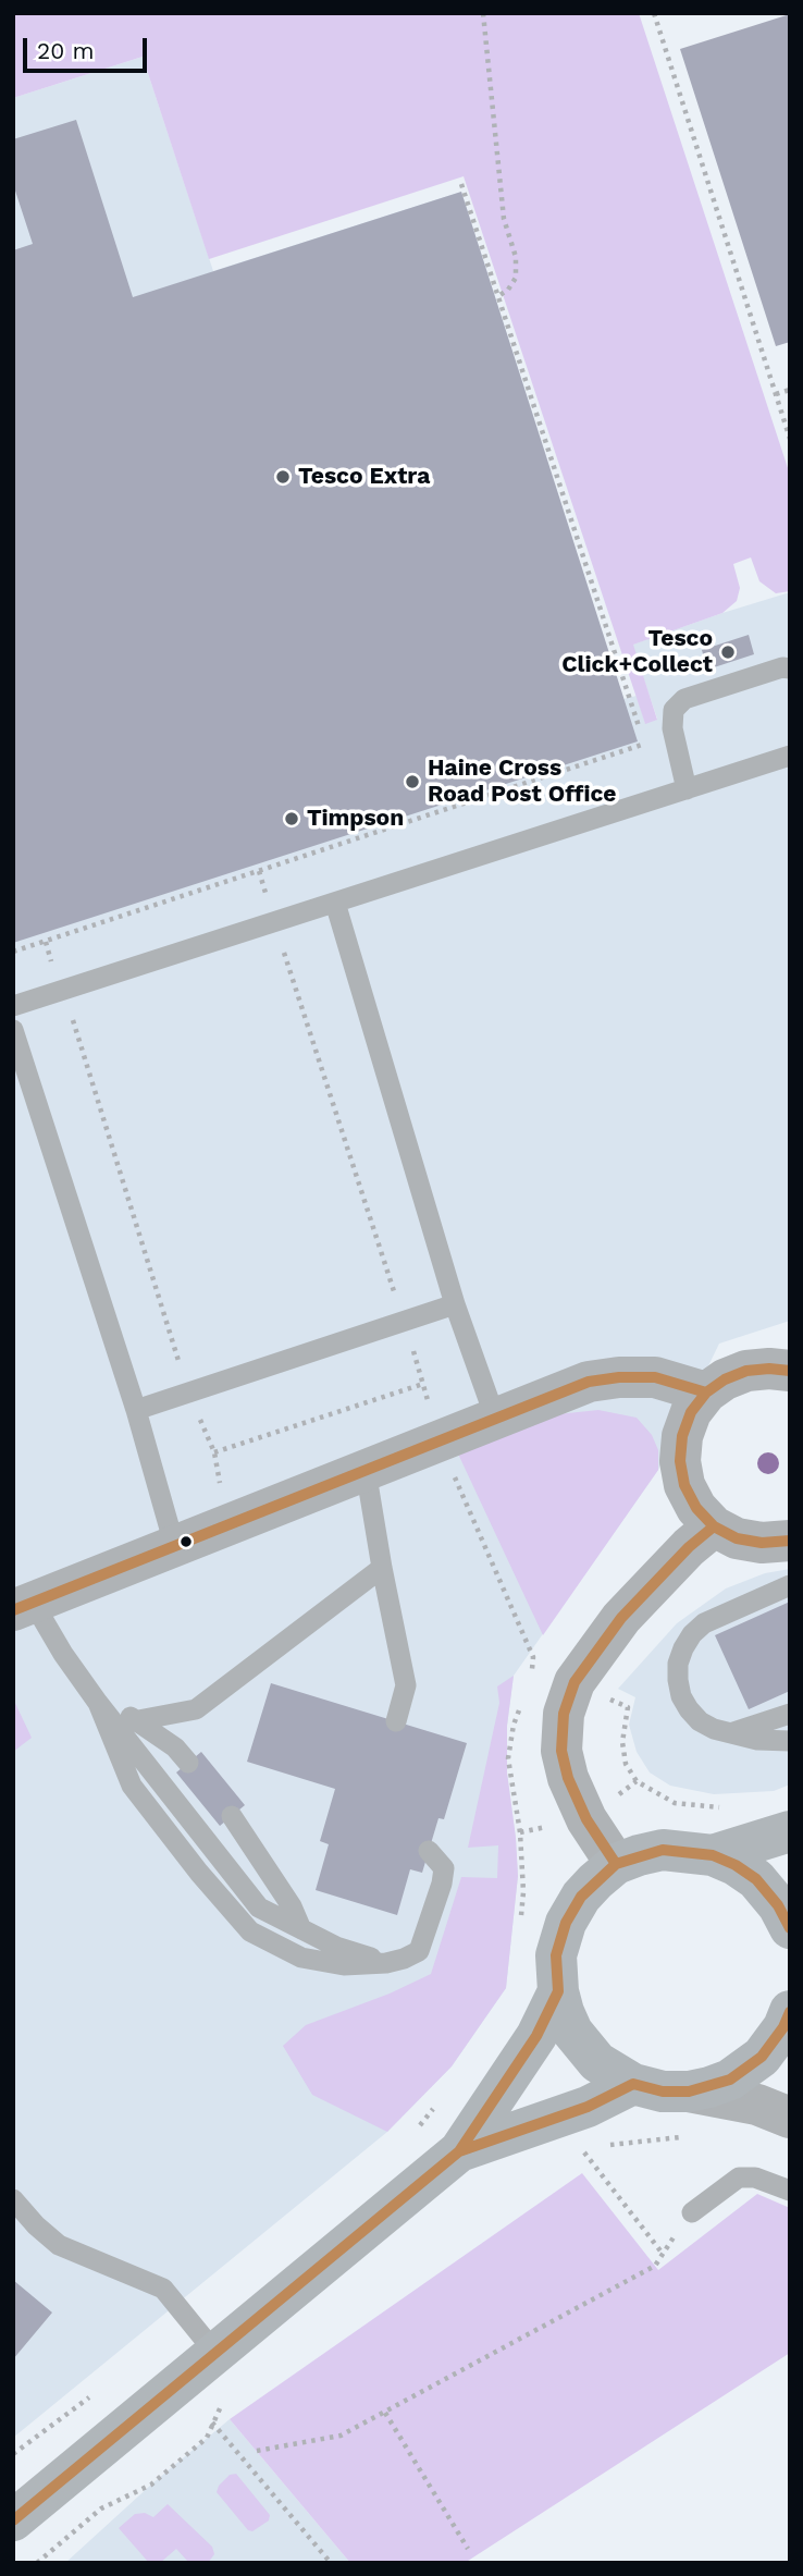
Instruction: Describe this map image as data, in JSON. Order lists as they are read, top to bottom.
{
  "places": [
    "Tesco Extra",
    "Tesco Click+Collect",
    "Haine Cross Road Post Office",
    "Timpson"
  ],
  "scale_bar": "20 m"
}
